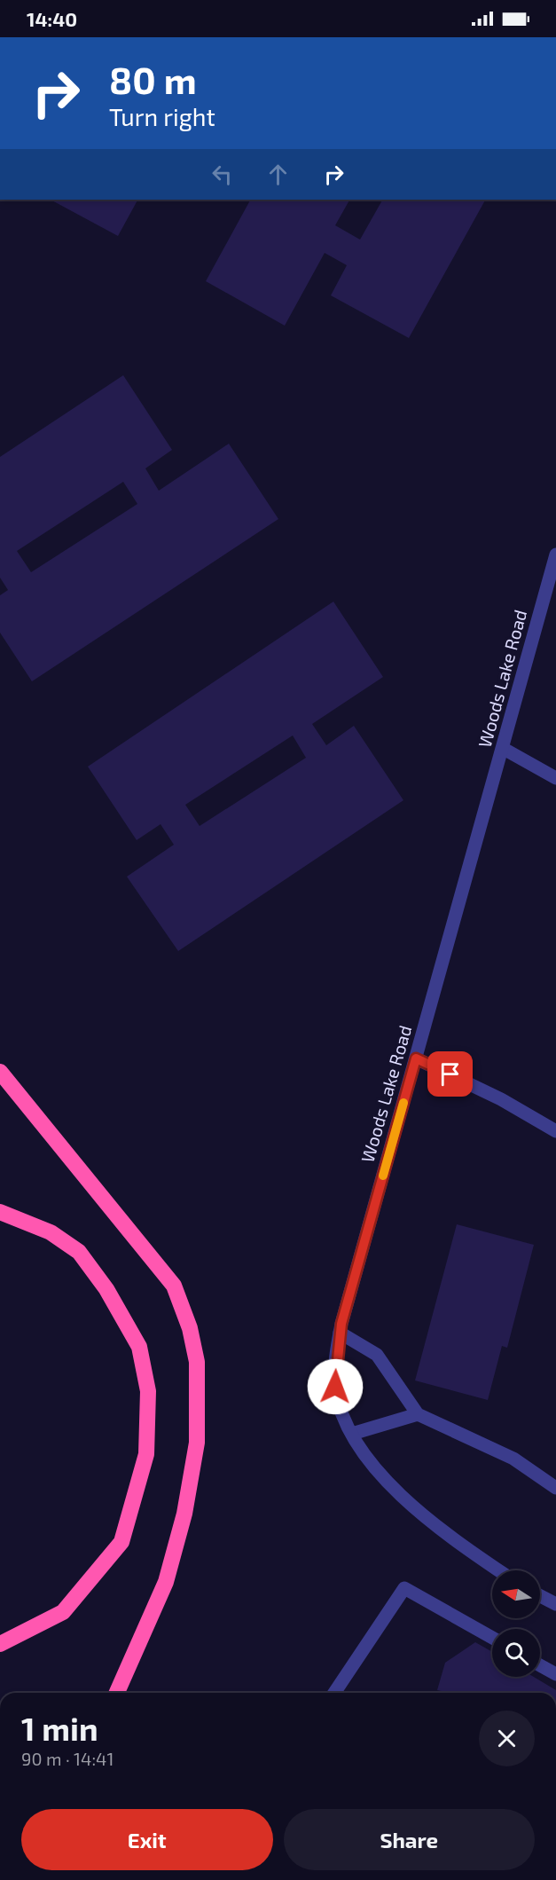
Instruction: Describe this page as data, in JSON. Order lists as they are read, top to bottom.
{
  "streets": {
    "street": ["Woods Lake Road"]
  },
  "north": "left",
  "page": {
    "status": "14:40",
    "turn": ["80 m", "Turn right"],
    "heading": ["1 min", "90 m · 14:41"],
    "buttons": ["Exit", "Share"]
  }
}
